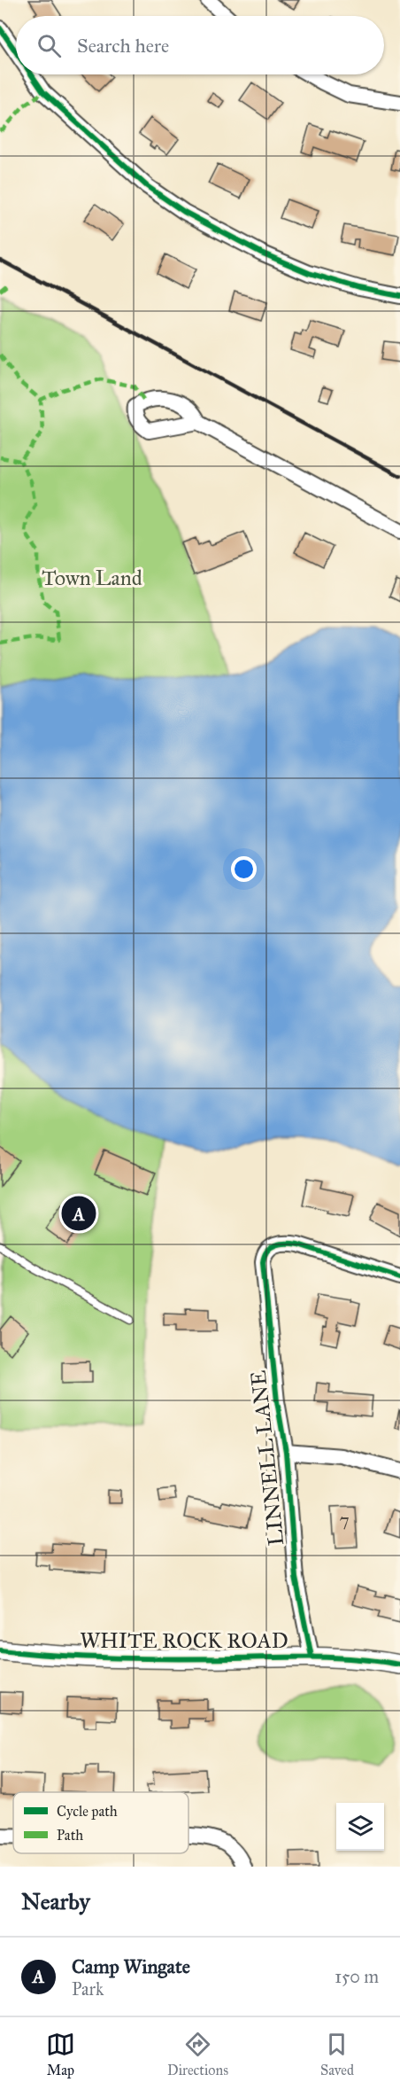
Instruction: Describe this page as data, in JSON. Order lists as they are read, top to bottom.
{
  "streets": {
    "street": ["LINNELL LANE", "WHITE ROCK ROAD"]
  },
  "crossings": [
    ["LINNELL LANE", "WHITE ROCK ROAD"]
  ],
  "parks": ["Town Land"],
  "house_numbers": ["7"],
  "legend": ["Cycle path", "Path"],
  "page": {
    "search": "Search here",
    "pins": "A",
    "heading": "Nearby",
    "list": [
      {
        "mark": "A",
        "name": "Camp Wingate",
        "note": "Park",
        "value": "150 m"
      }
    ],
    "nav": ["Map", "Directions", "Saved"]
  }
}
